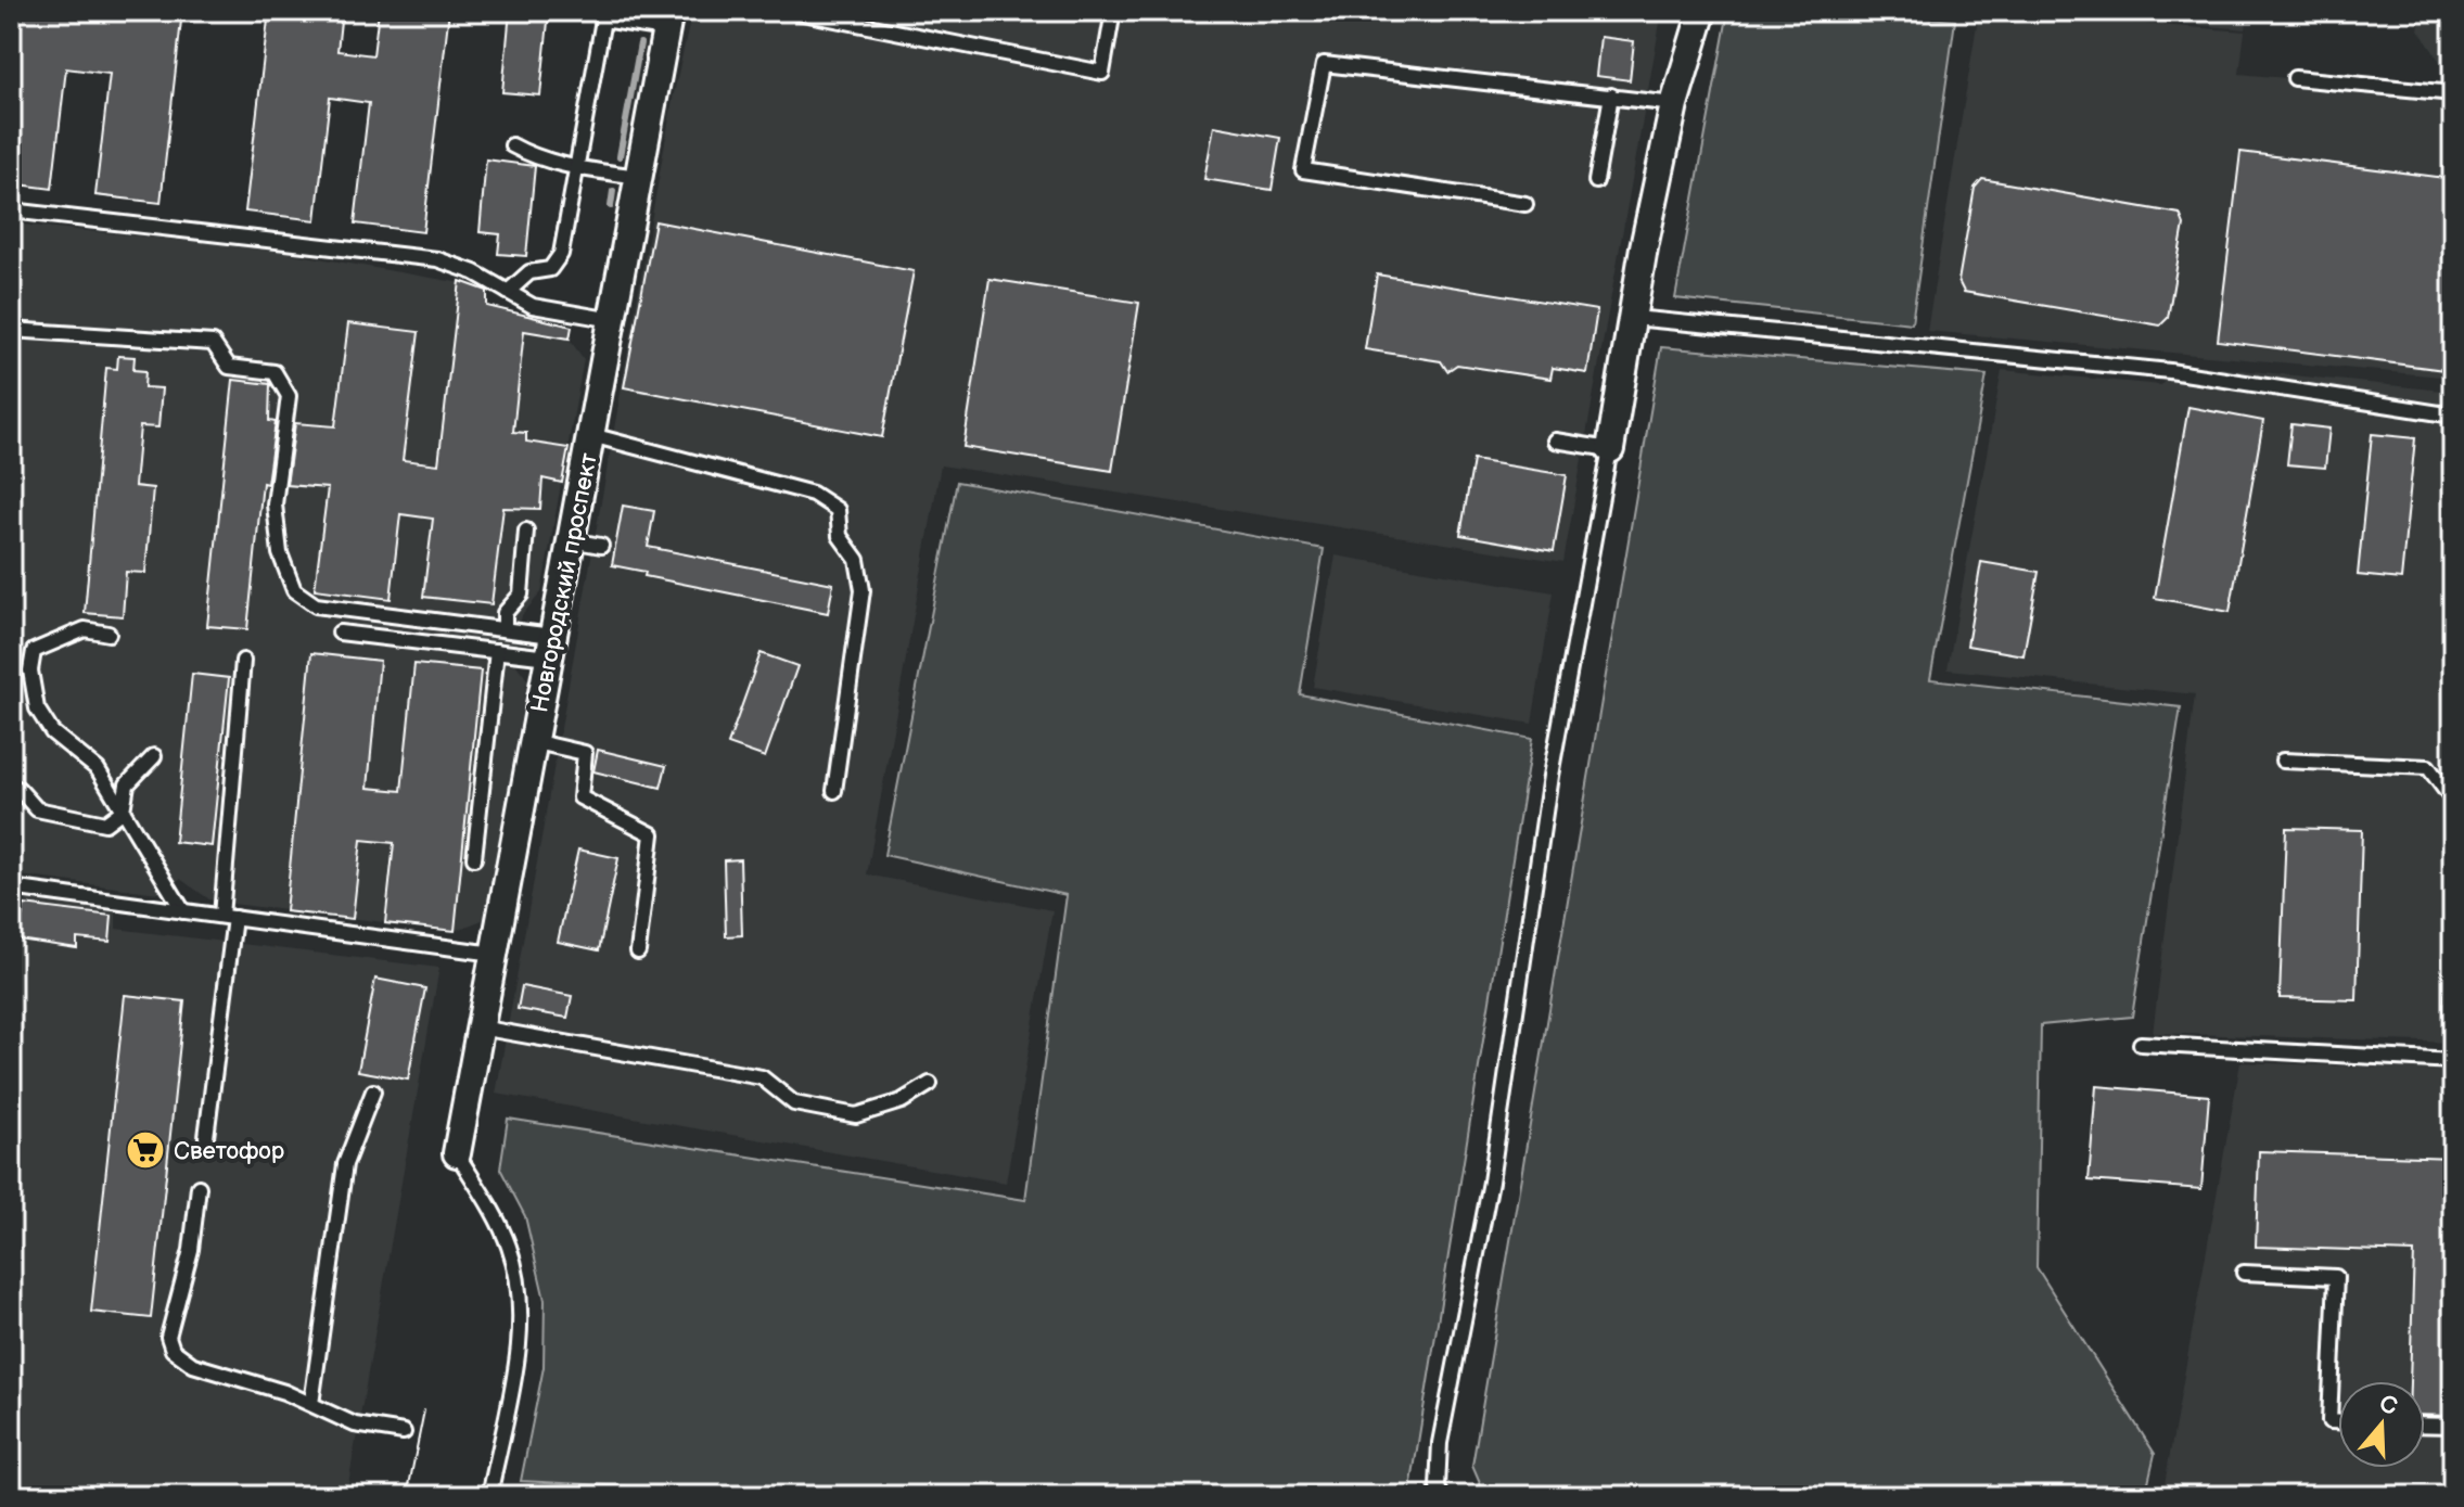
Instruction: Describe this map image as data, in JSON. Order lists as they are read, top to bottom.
{
  "streets": {
    "street": ["Новгородский проспект"]
  },
  "places": {
    "supermarket": ["Светофор"]
  },
  "north": "top"
}
